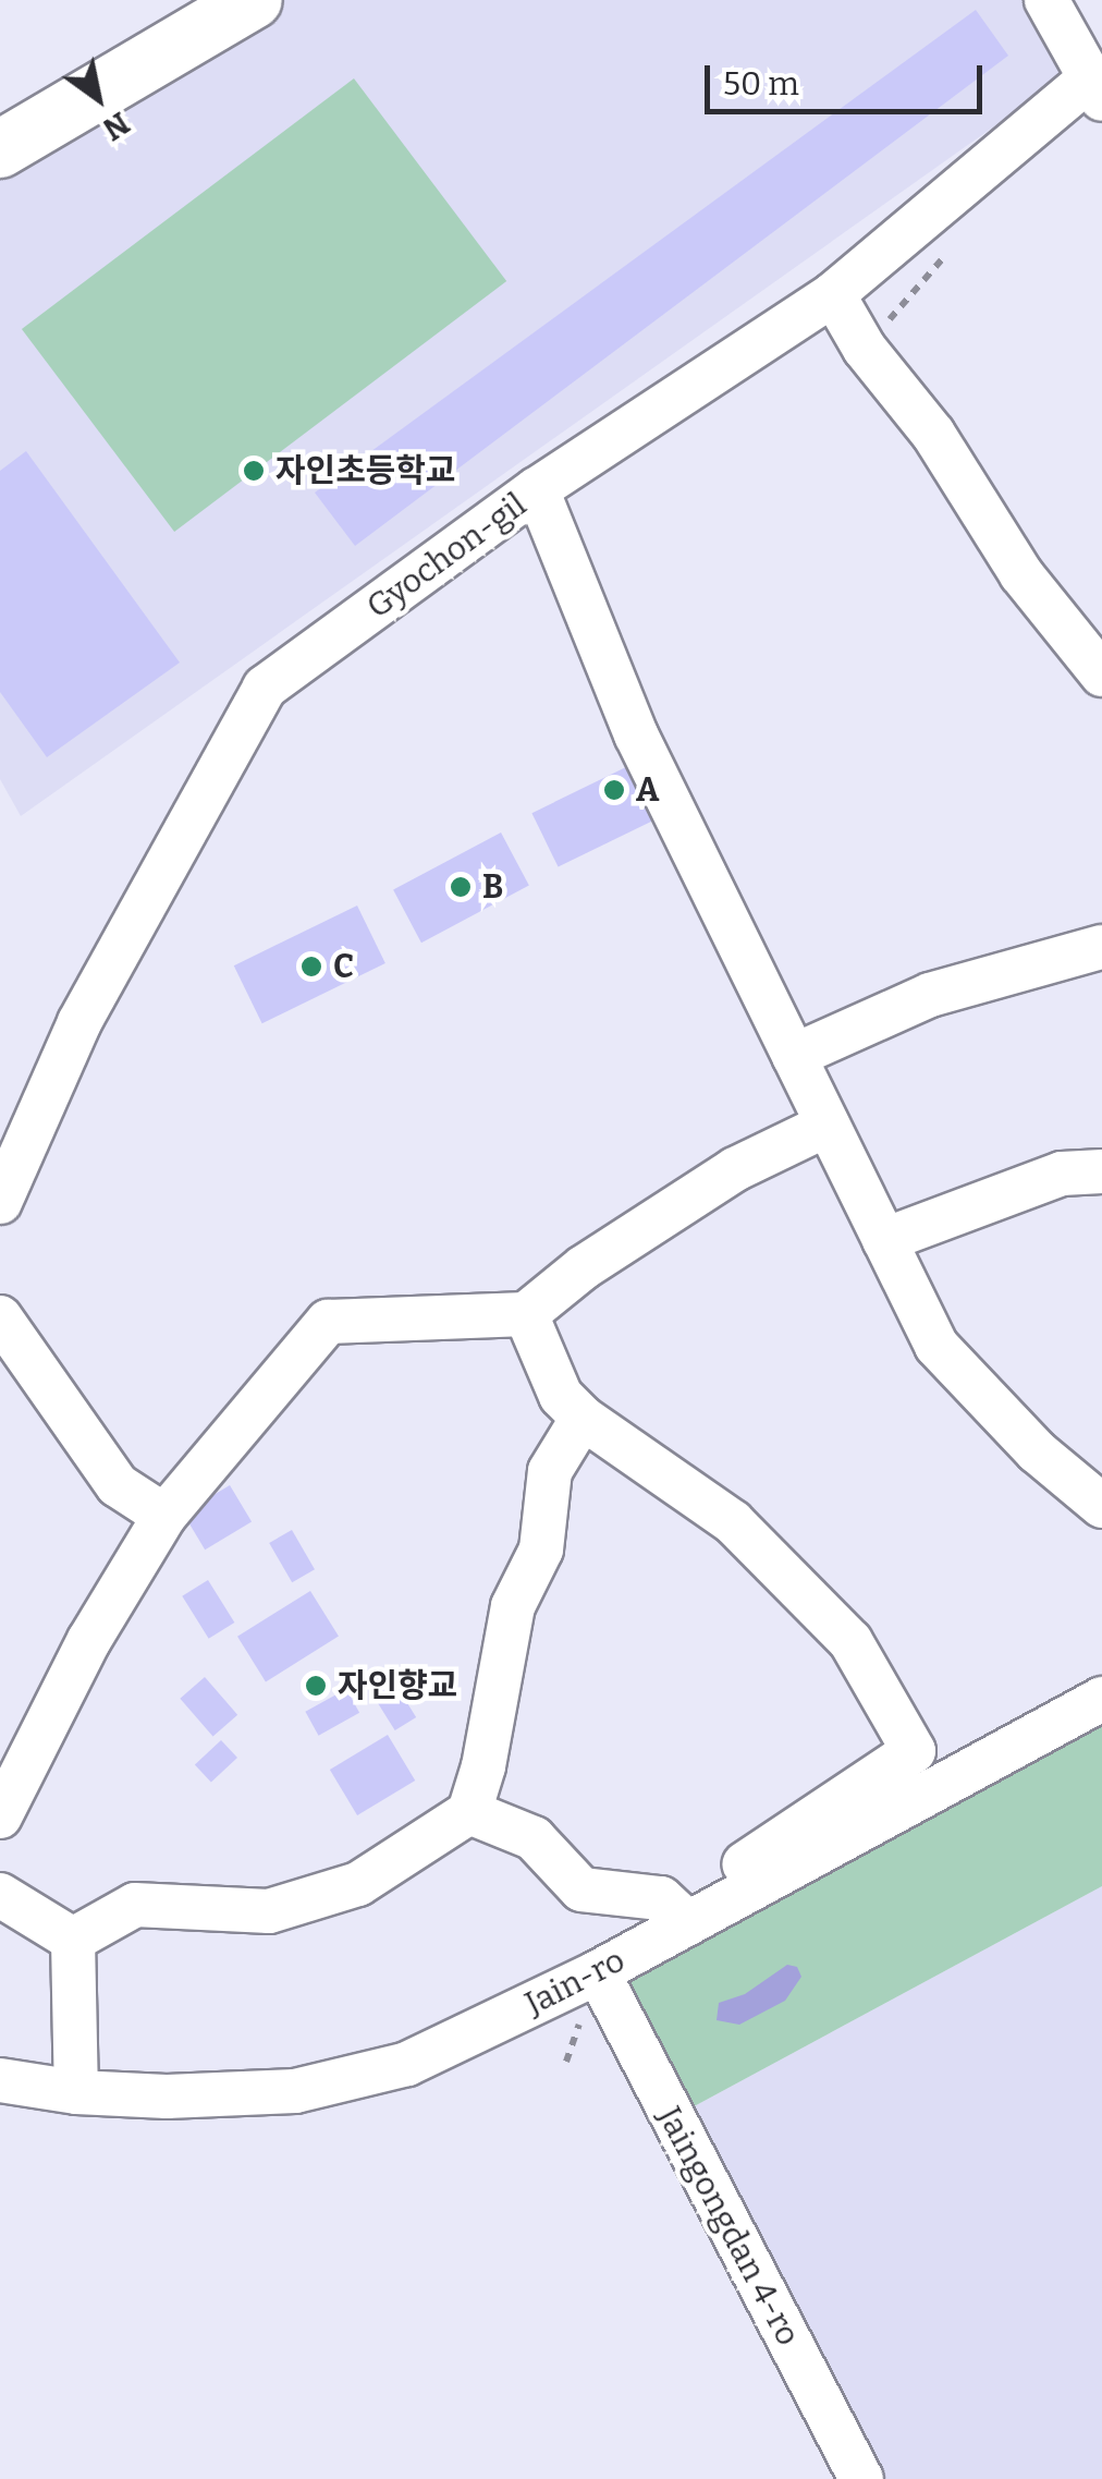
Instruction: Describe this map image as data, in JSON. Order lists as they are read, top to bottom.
{
  "streets": {
    "street": ["Gyochon-gil", "Jain-ro", "Jaingongdan 4-ro"]
  },
  "crossings": [
    ["Jain-ro", "Jaingongdan 4-ro"]
  ],
  "places": [
    "자인초등학교",
    "A",
    "B",
    "C",
    "자인향교"
  ],
  "scale_bar": "50 m",
  "north": "bottom right"
}
